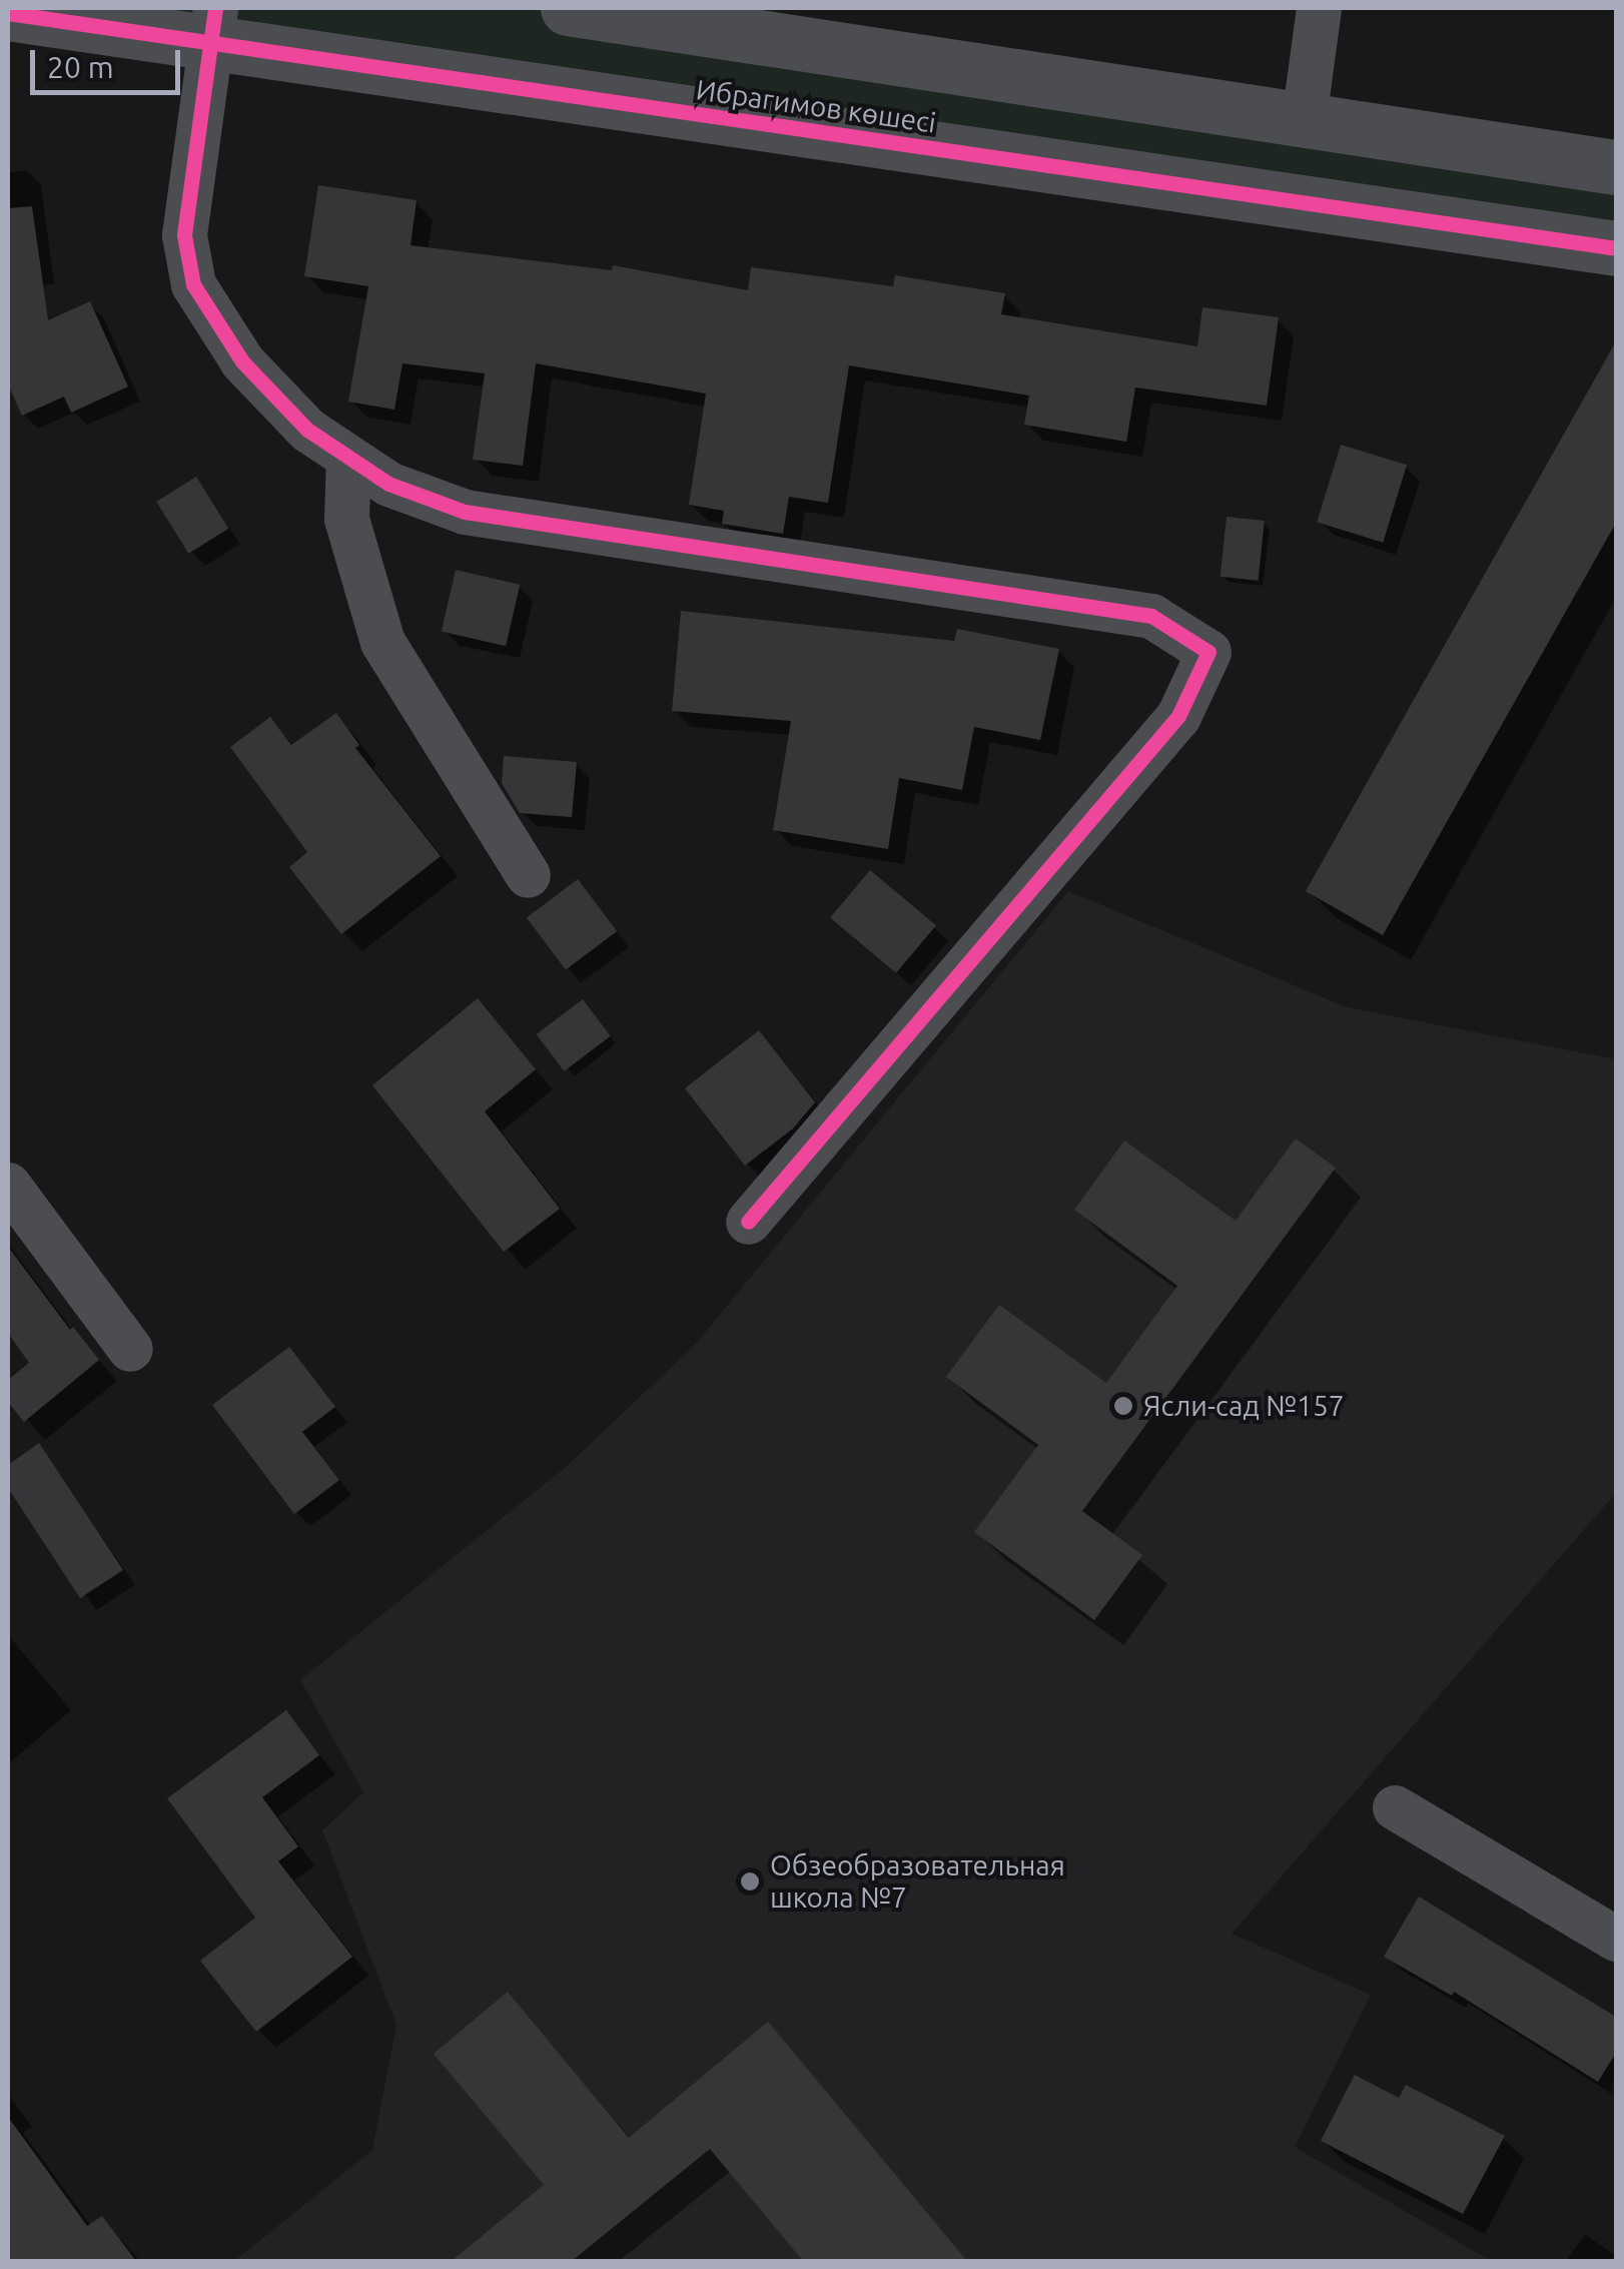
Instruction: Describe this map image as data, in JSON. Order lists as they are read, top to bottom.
{
  "streets": {
    "street": ["Ибрагимов көшесі"]
  },
  "places": ["Ясли-сад №157", "Обзеобразовательная школа №7"],
  "scale_bar": "20 m"
}
